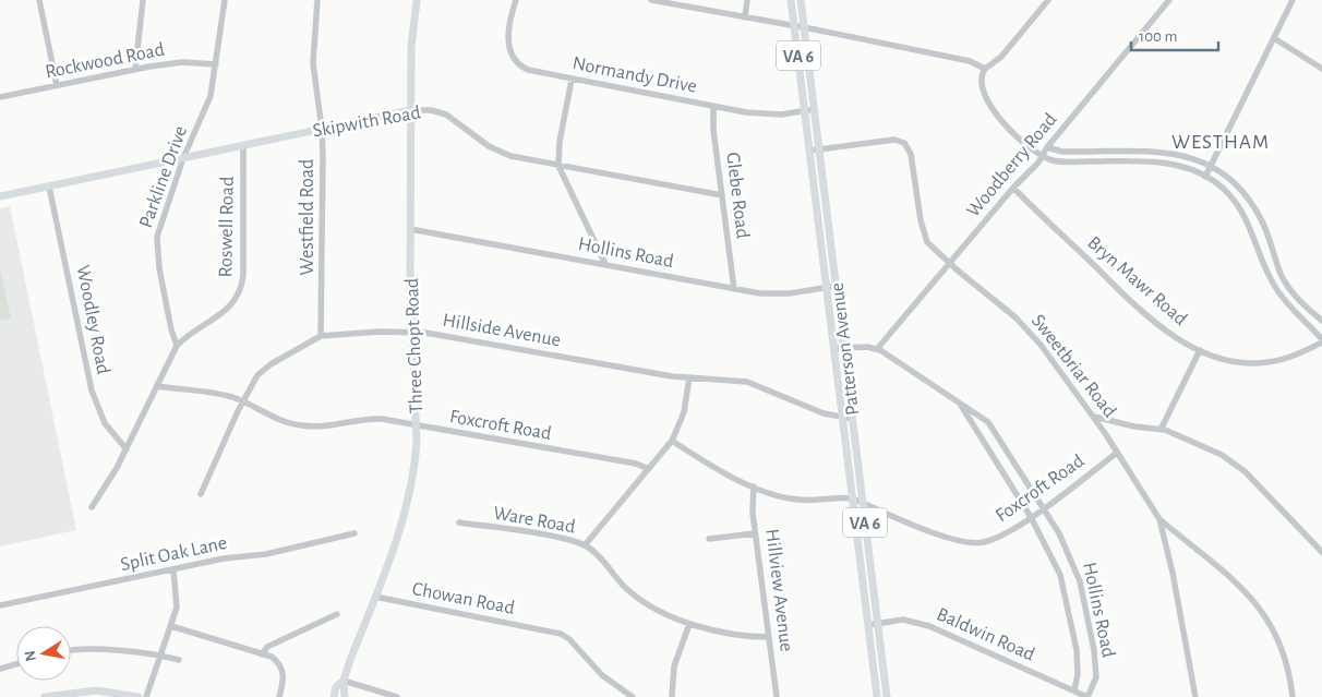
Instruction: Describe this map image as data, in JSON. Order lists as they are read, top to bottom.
{
  "streets": {
    "main road": [
      "VA 6",
      "Skipwith Road",
      "Three Chopt Road",
      "Patterson Avenue"
    ],
    "street": [
      "Rockwood Road",
      "Normandy Drive",
      "Woodberry Road",
      "Parkline Drive",
      "Glebe Road",
      "Westfield Road",
      "Roswell Road",
      "Hollins Road",
      "Bryn Mawr Road",
      "Woodley Road",
      "Hillside Avenue",
      "Sweetbriar Road",
      "Foxcroft Road",
      "Ware Road",
      "Split Oak Lane",
      "Hillview Avenue",
      "Chowan Road",
      "Baldwin Road"
    ]
  },
  "crossings": [
    ["Rockwood Road", "Parkline Drive"],
    ["Normandy Drive", "Glebe Road"],
    ["Normandy Drive", "Patterson Avenue"],
    ["Skipwith Road", "Parkline Drive"],
    ["Skipwith Road", "Glebe Road"],
    ["Skipwith Road", "Westfield Road"],
    ["Skipwith Road", "Roswell Road"],
    ["Skipwith Road", "Woodley Road"],
    ["Skipwith Road", "Three Chopt Road"],
    ["Woodberry Road", "Hollins Road"],
    ["Woodberry Road", "Bryn Mawr Road"],
    ["Woodberry Road", "Sweetbriar Road"],
    ["Parkline Drive", "Roswell Road"],
    ["Glebe Road", "Hollins Road"],
    ["Westfield Road", "Hillside Avenue"],
    ["Hollins Road", "Three Chopt Road"],
    ["Hollins Road", "Patterson Avenue"],
    ["Hollins Road", "Foxcroft Road"],
    ["Hollins Road", "Baldwin Road"],
    ["Hillside Avenue", "Three Chopt Road"],
    ["Hillside Avenue", "Patterson Avenue"],
    ["Hillside Avenue", "Foxcroft Road"],
    ["Three Chopt Road", "Foxcroft Road"],
    ["Three Chopt Road", "Chowan Road"],
    ["Patterson Avenue", "Sweetbriar Road"],
    ["Patterson Avenue", "Foxcroft Road"],
    ["Patterson Avenue", "Baldwin Road"],
    ["Sweetbriar Road", "Foxcroft Road"],
    ["Ware Road", "Hillview Avenue"]
  ],
  "districts": ["WESTHAM"],
  "scale_bar": "100 m",
  "north": "left"
}
